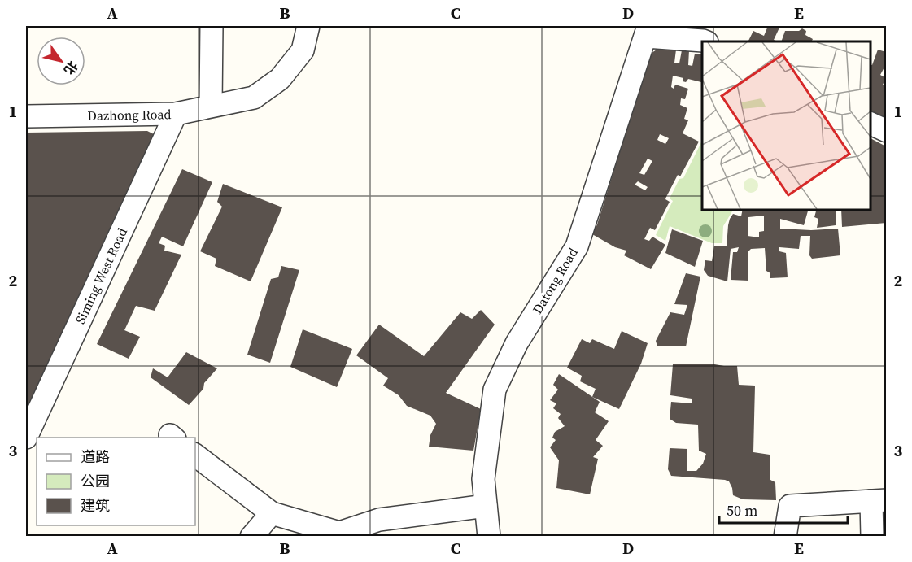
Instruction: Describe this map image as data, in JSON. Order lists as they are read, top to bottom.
{
  "streets": {
    "street": ["Dazhong Road", "Siming West Road", "Datong Road"]
  },
  "crossings": [
    ["Dazhong Road", "Siming West Road"]
  ],
  "legend": ["道路", "公园", "建筑"],
  "scale_bar": "50 m",
  "north": "bottom right",
  "grid": {
    "columns": [
      "A",
      "B",
      "C",
      "D",
      "E"
    ],
    "rows": ["1", "2", "3"]
  }
}
